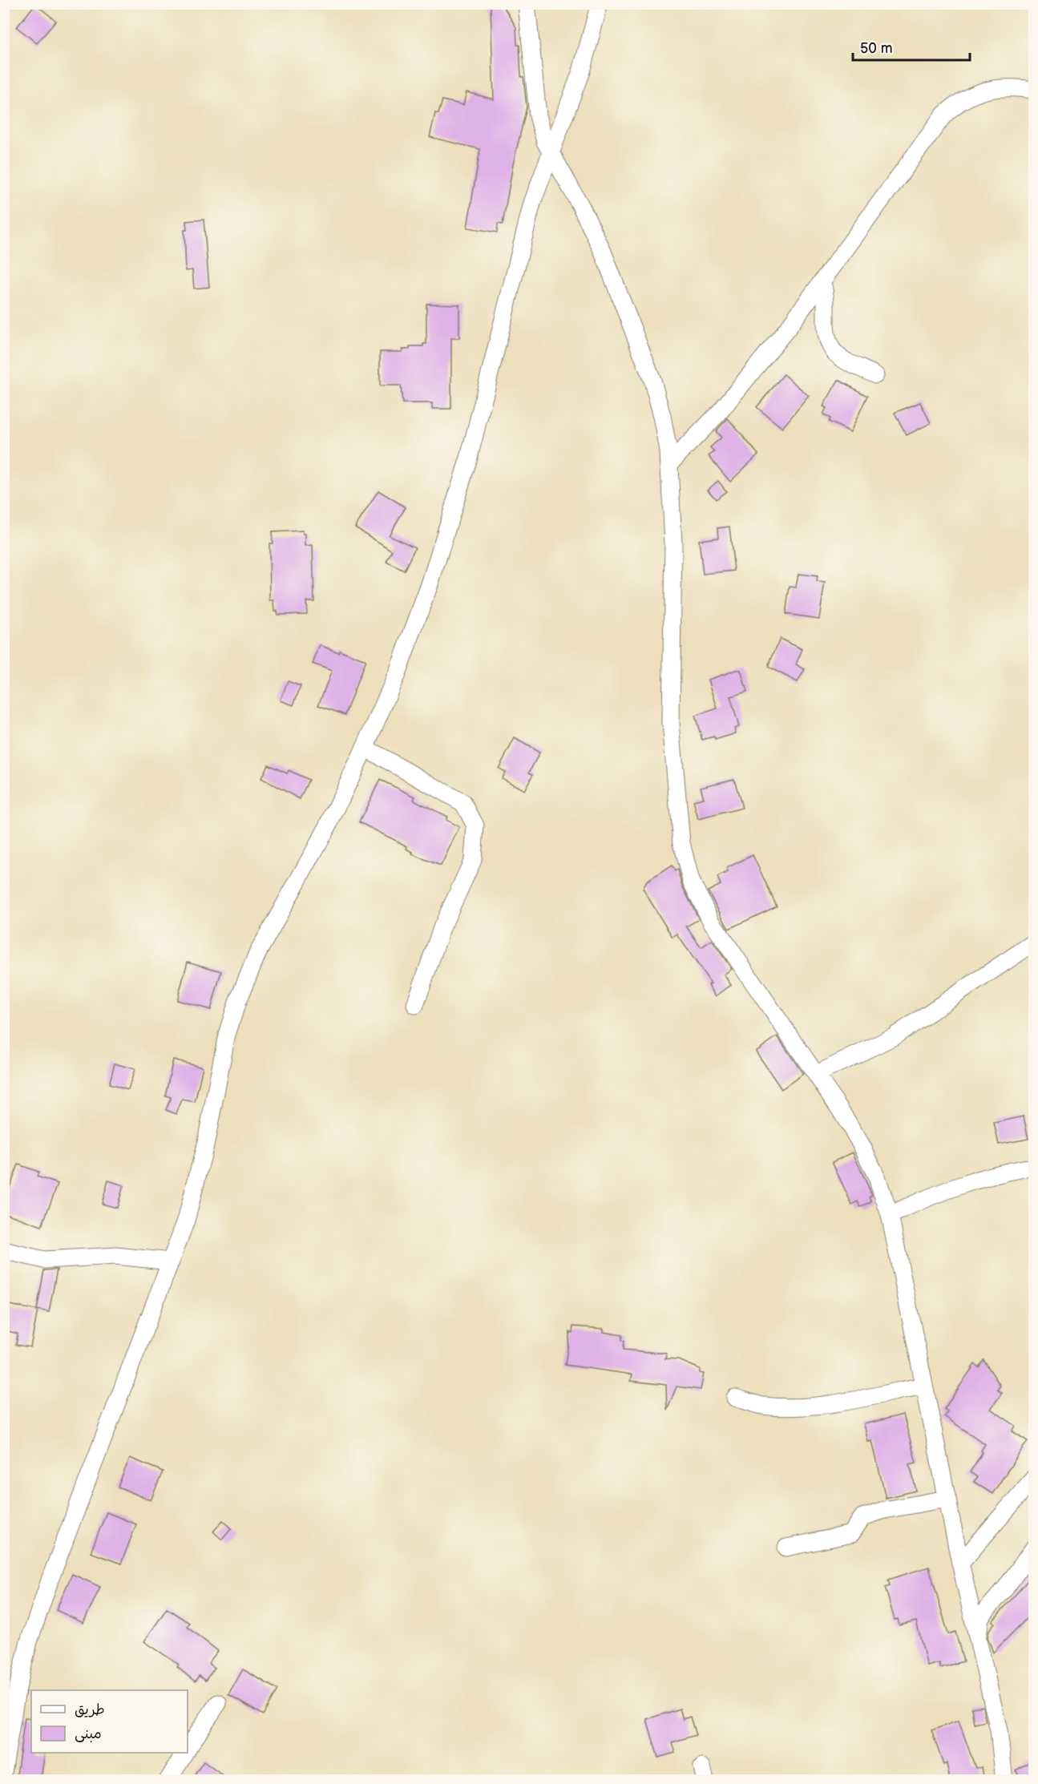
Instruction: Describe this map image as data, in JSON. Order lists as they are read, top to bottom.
{
  "legend": ["طريق", "مبنى"],
  "scale_bar": "50 m"
}
